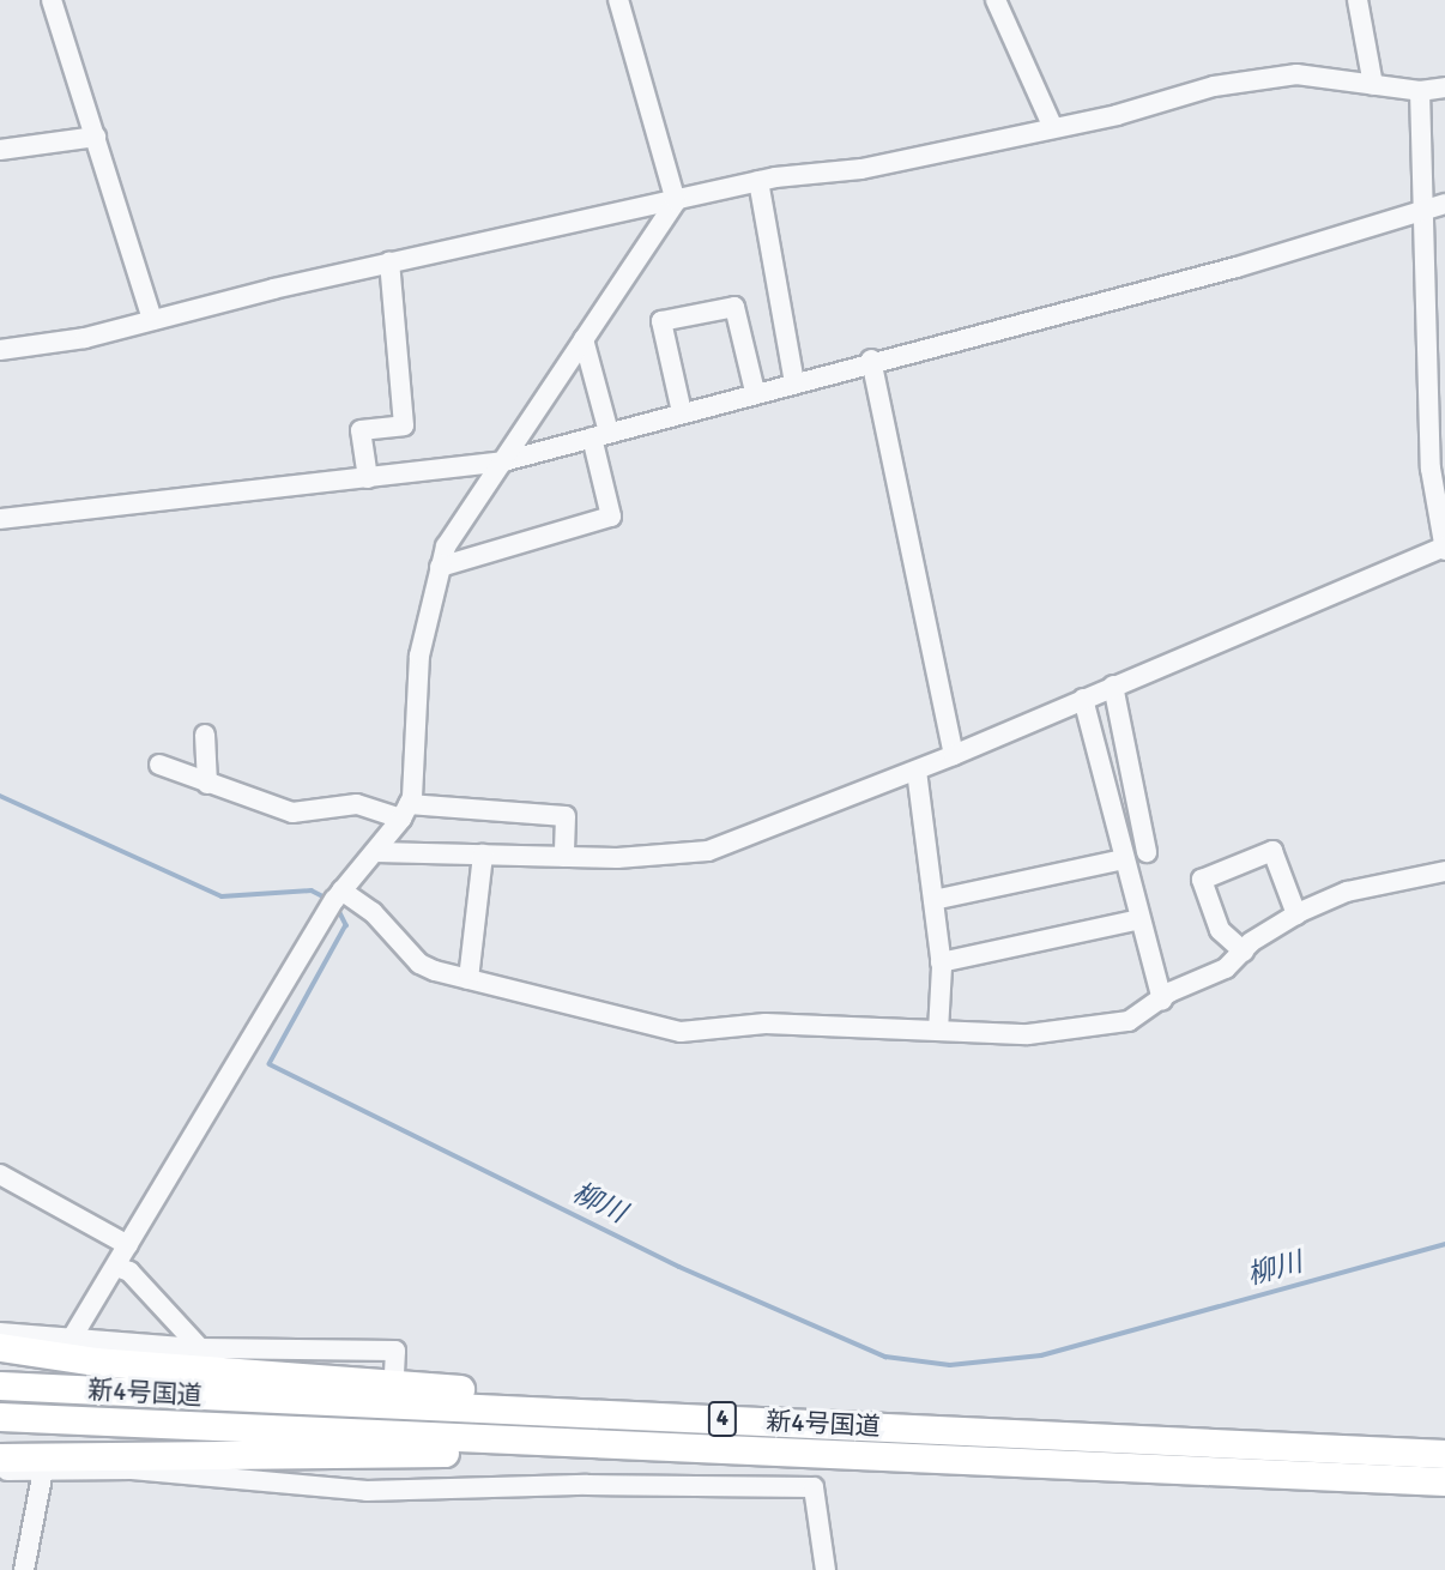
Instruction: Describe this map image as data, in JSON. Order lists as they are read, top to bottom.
{
  "streets": {
    "highway": ["新4号国道", "4"]
  },
  "water": ["柳川"]
}
